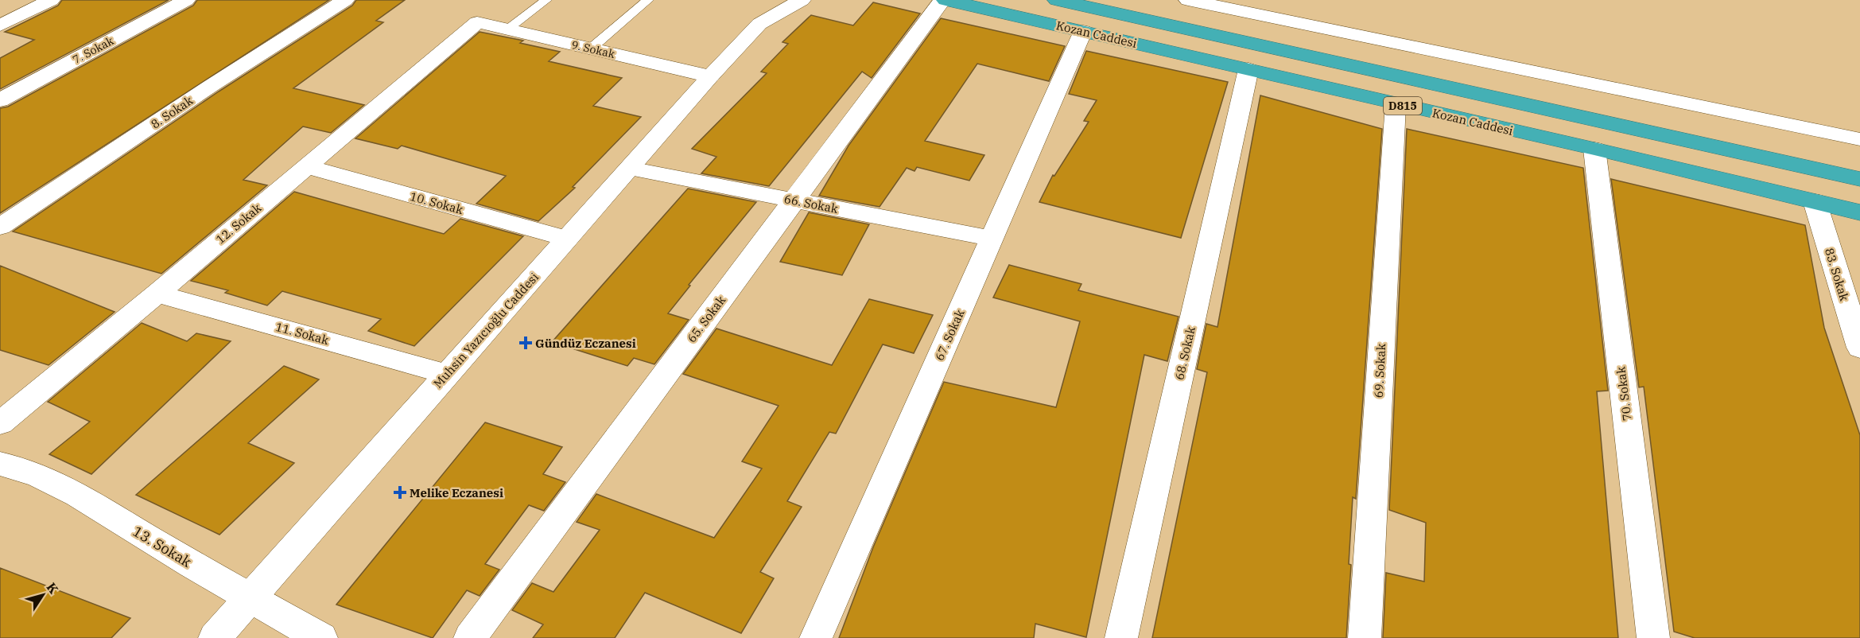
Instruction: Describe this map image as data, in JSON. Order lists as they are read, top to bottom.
{
  "streets": {
    "highway": ["Kozan Caddesi", "D815"],
    "street": [
      "9. Sokak",
      "7. Sokak",
      "8. Sokak",
      "10. Sokak",
      "66. Sokak",
      "12. Sokak",
      "83. Sokak",
      "65. Sokak",
      "Muhsin Yazıcıoğlu Caddesi",
      "11. Sokak",
      "67. Sokak",
      "68. Sokak",
      "69. Sokak",
      "70. Sokak",
      "13. Sokak"
    ]
  },
  "crossings": [
    ["Kozan Caddesi", "83. Sokak"],
    ["Kozan Caddesi", "65. Sokak"],
    ["Kozan Caddesi", "67. Sokak"],
    ["Kozan Caddesi", "68. Sokak"],
    ["Kozan Caddesi", "69. Sokak"],
    ["Kozan Caddesi", "70. Sokak"],
    ["9. Sokak", "12. Sokak"],
    ["9. Sokak", "Muhsin Yazıcıoğlu Caddesi"],
    ["10. Sokak", "12. Sokak"],
    ["10. Sokak", "Muhsin Yazıcıoğlu Caddesi"],
    ["66. Sokak", "65. Sokak"],
    ["66. Sokak", "Muhsin Yazıcıoğlu Caddesi"],
    ["66. Sokak", "67. Sokak"],
    ["12. Sokak", "11. Sokak"],
    ["Muhsin Yazıcıoğlu Caddesi", "11. Sokak"],
    ["Muhsin Yazıcıoğlu Caddesi", "13. Sokak"]
  ],
  "places": {
    "health": ["Gündüz Eczanesi", "Melike Eczanesi"]
  },
  "north": "top right"
}
